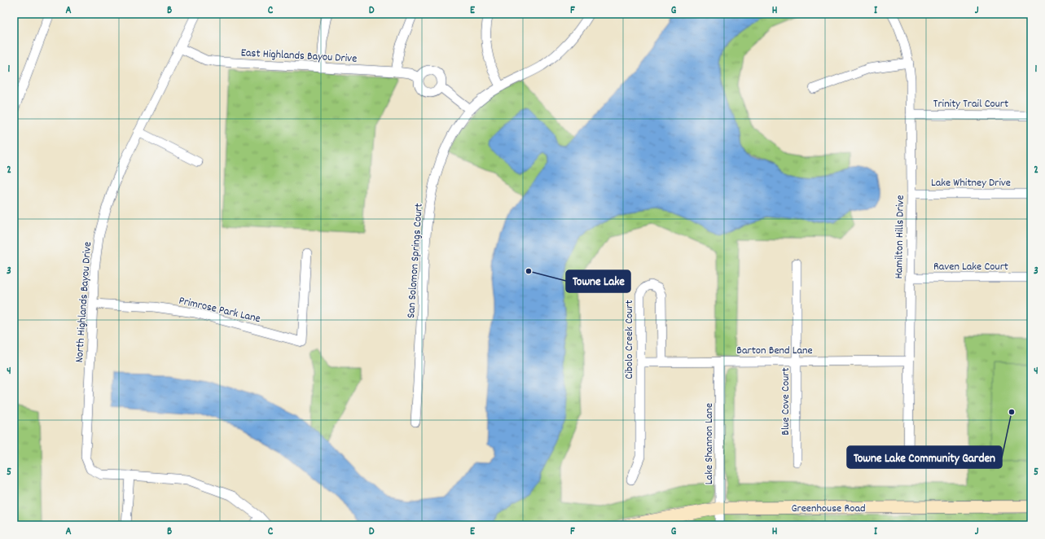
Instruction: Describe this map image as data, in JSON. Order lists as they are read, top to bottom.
{
  "streets": {
    "main road": ["Greenhouse Road"],
    "street": [
      "East Highlands Bayou Drive",
      "Trinity Trail Court",
      "Lake Whitney Drive",
      "Hamilton Hills Drive",
      "San Solomon Springs Court",
      "Raven Lake Court",
      "North Highlands Bayou Drive",
      "Primrose Park Lane",
      "Cibolo Creek Court",
      "Barton Bend Lane",
      "Blue Cove Court",
      "Lake Shannon Lane"
    ]
  },
  "crossings": [
    ["East Highlands Bayou Drive", "North Highlands Bayou Drive"],
    ["Trinity Trail Court", "Hamilton Hills Drive"],
    ["Lake Whitney Drive", "Hamilton Hills Drive"],
    ["Hamilton Hills Drive", "Raven Lake Court"],
    ["Hamilton Hills Drive", "Barton Bend Lane"],
    ["North Highlands Bayou Drive", "Primrose Park Lane"],
    ["Cibolo Creek Court", "Barton Bend Lane"],
    ["Barton Bend Lane", "Blue Cove Court"],
    ["Barton Bend Lane", "Lake Shannon Lane"],
    ["Lake Shannon Lane", "Greenhouse Road"]
  ],
  "places": ["Towne Lake", "Towne Lake Community Garden"],
  "grid": {
    "columns": [
      "A",
      "B",
      "C",
      "D",
      "E",
      "F",
      "G",
      "H",
      "I",
      "J"
    ],
    "rows": [
      "1",
      "2",
      "3",
      "4",
      "5"
    ]
  }
}
